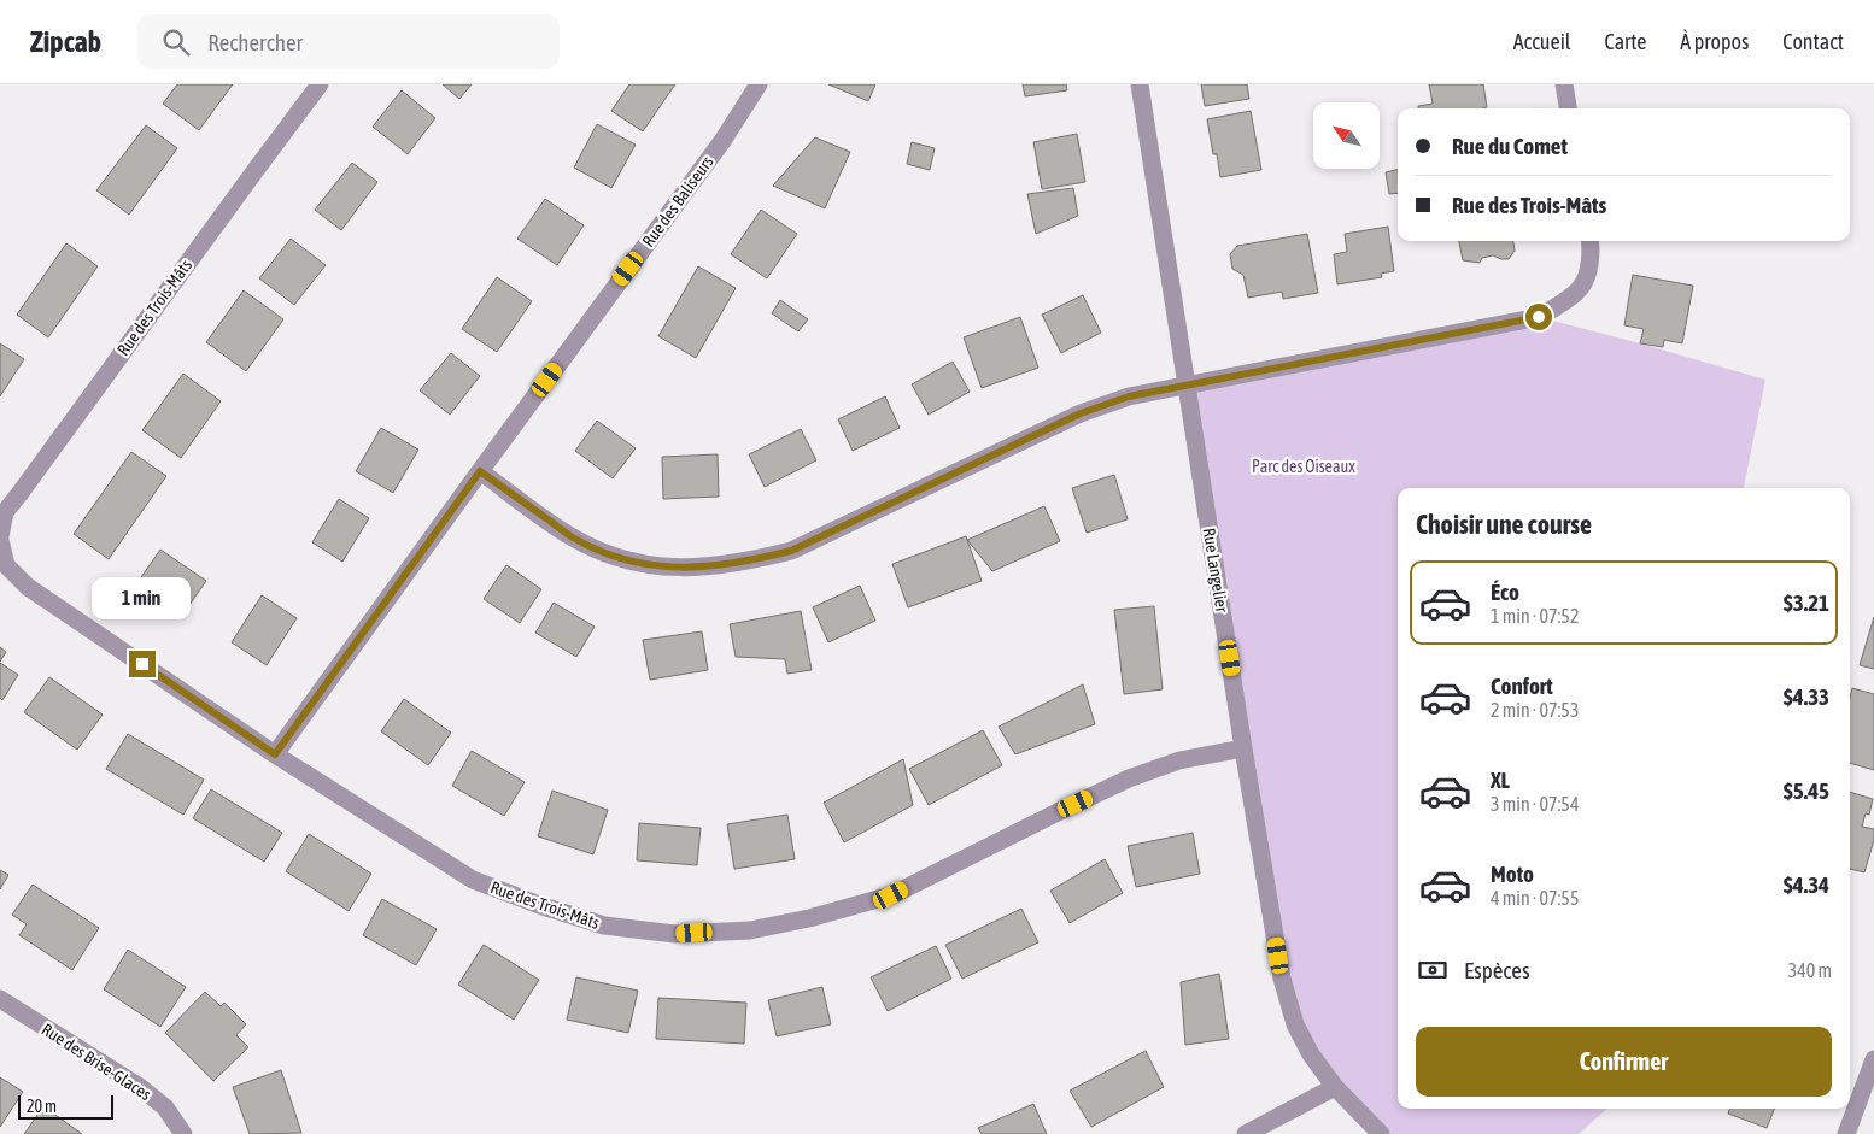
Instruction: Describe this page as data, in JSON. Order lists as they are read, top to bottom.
{
  "streets": {
    "street": [
      "Rue des Baliseurs",
      "Rue des Trois-Mâts",
      "Rue Langelier",
      "Rue des Brise-Glaces"
    ]
  },
  "crossings": [
    ["Rue des Baliseurs", "Rue des Trois-Mâts"],
    ["Rue des Trois-Mâts", "Rue Langelier"]
  ],
  "parks": ["Parc des Oiseaux"],
  "scale_bar": "20 m",
  "north": "top left",
  "page": {
    "header": "Zipcab",
    "search": "Rechercher",
    "nav": [
      "Accueil",
      "Carte",
      "À propos",
      "Contact"
    ],
    "banner": ["Rue du Comet", "Rue des Trois-Mâts"],
    "heading": "Choisir une course",
    "list": [
      {
        "name": "Éco",
        "note": "1 min · 07:52",
        "value": "$3.21"
      },
      {
        "name": "Confort",
        "note": "2 min · 07:53",
        "value": "$4.33"
      },
      {
        "name": "XL",
        "note": "3 min · 07:54",
        "value": "$5.45"
      },
      {
        "name": "Moto",
        "note": "4 min · 07:55",
        "value": "$4.34"
      }
    ],
    "bubble": "1 min",
    "pay": ["Espèces", "340 m"],
    "buttons": "Confirmer",
    "scale": "20 m"
  }
}
